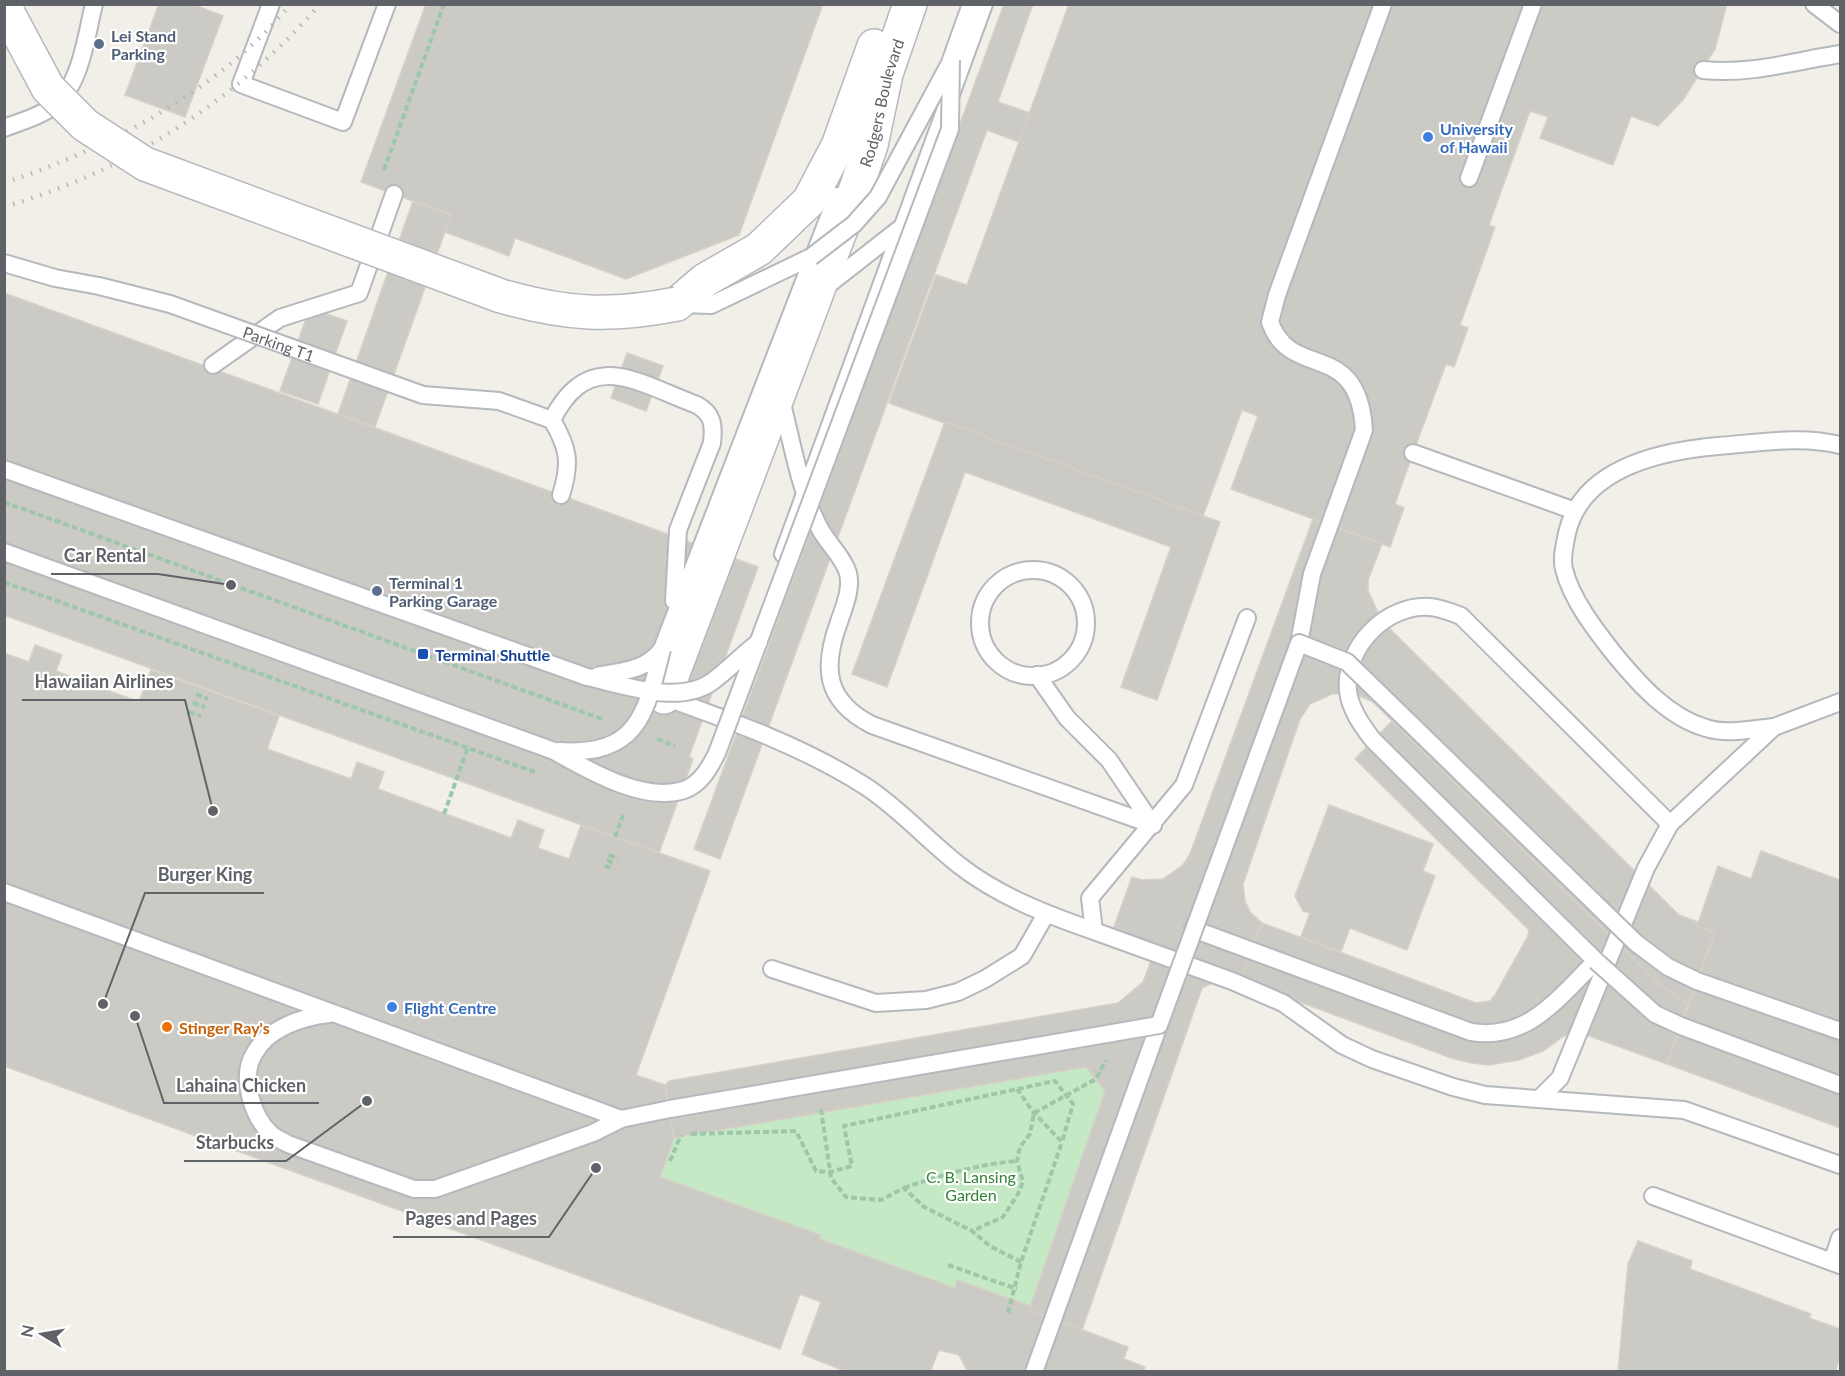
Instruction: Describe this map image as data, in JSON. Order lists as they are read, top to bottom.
{
  "streets": {
    "street": ["Rodgers Boulevard"],
    "lane": ["Parking T1"]
  },
  "parks": ["C. B. Lansing Garden"],
  "places": {
    "other": [
      "Lei Stand Parking",
      "University of Hawaii",
      "Car Rental",
      "Terminal 1 Parking Garage",
      "Hawaiian Airlines",
      "Burger King",
      "Flight Centre",
      "Lahaina Chicken",
      "Stinger Ray's",
      "Starbucks",
      "Pages and Pages"
    ],
    "transit": ["Terminal Shuttle"]
  },
  "north": "left"
}
